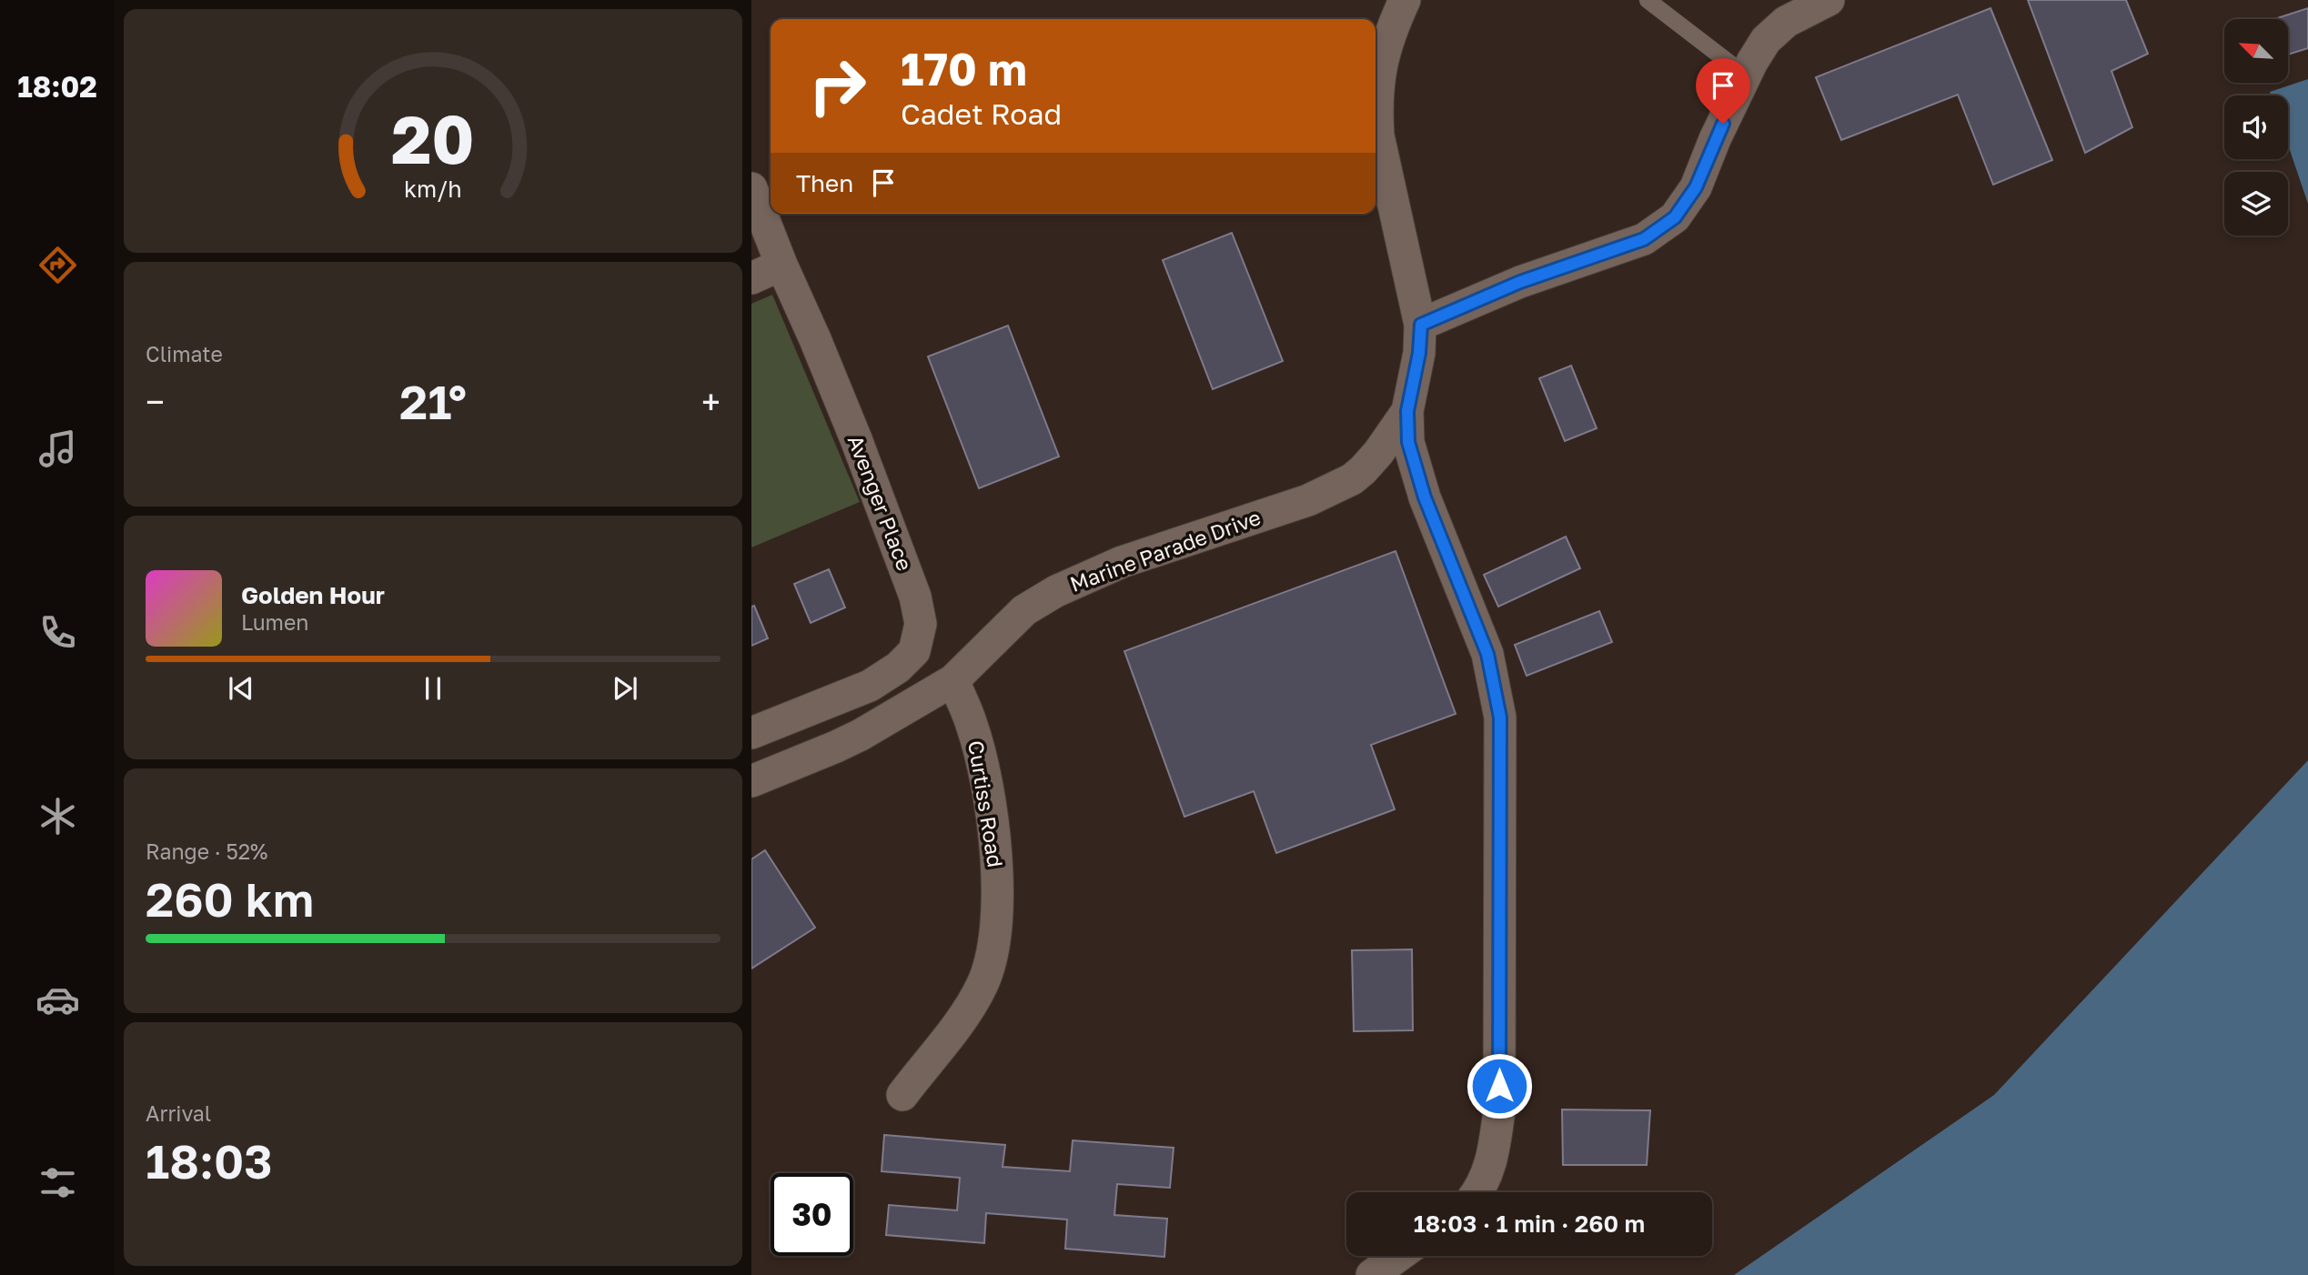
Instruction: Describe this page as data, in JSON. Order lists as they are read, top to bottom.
{
  "streets": {
    "street": ["Avenger Place", "Marine Parade Drive", "Curtiss Road"]
  },
  "crossings": [
    ["Marine Parade Drive", "Curtiss Road"]
  ],
  "north": "top left",
  "page": {
    "tabs": "18:02",
    "turn": ["170 m", "Cadet Road"],
    "then": "Then",
    "tile": [
      "Climate",
      ["Range · 52%", "260 km"],
      ["Arrival", "18:03"]
    ],
    "heat": ["−", "21°", "+"],
    "song": ["Golden Hour", "Lumen"],
    "limit": "30",
    "trip": "18:03 · 1 min · 260 m",
    "gauge": ["20", "km/h"]
  }
}
